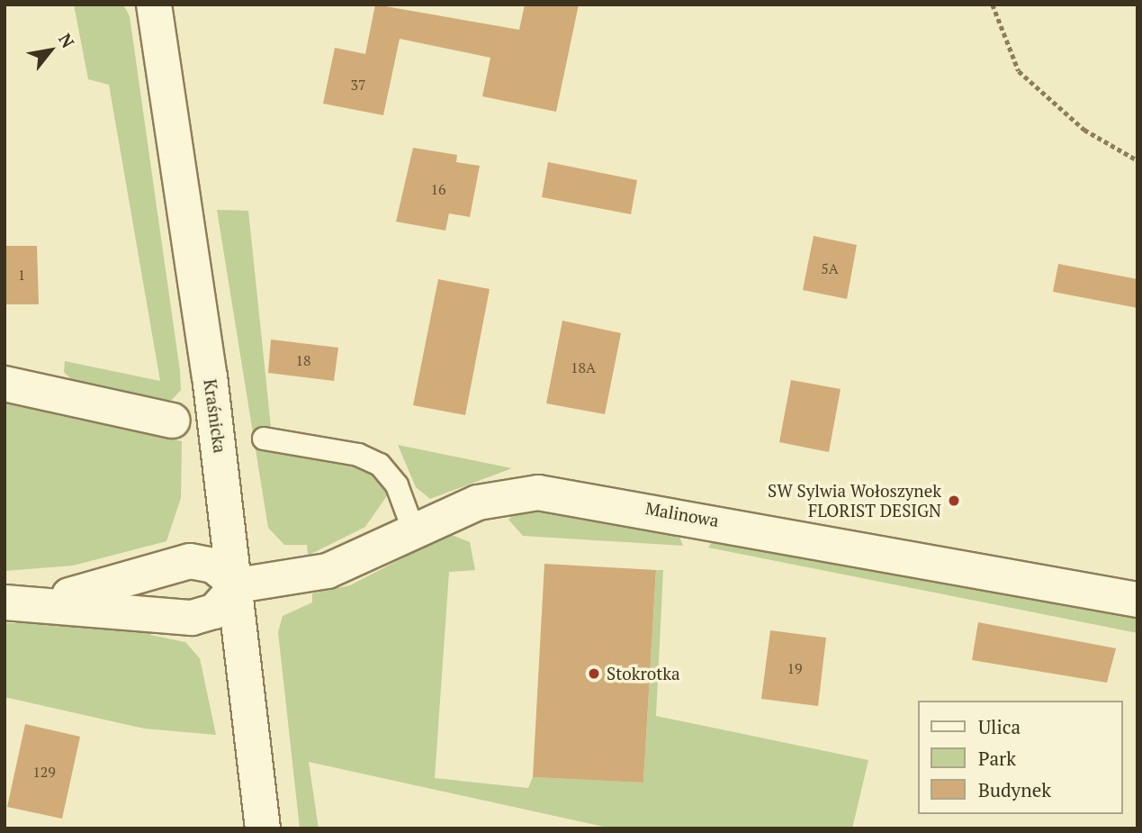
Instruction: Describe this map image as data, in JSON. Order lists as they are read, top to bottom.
{
  "streets": {
    "street": ["Kraśnicka", "Malinowa"]
  },
  "crossings": [
    ["Kraśnicka", "Malinowa"]
  ],
  "places": ["SW Sylwia Wołoszynek FLORIST DESIGN", "Stokrotka"],
  "house_numbers": [
    "37",
    "16",
    "5A",
    "1",
    "18",
    "18A",
    "19",
    "129"
  ],
  "legend": ["Ulica", "Park", "Budynek"],
  "north": "top right"
}
